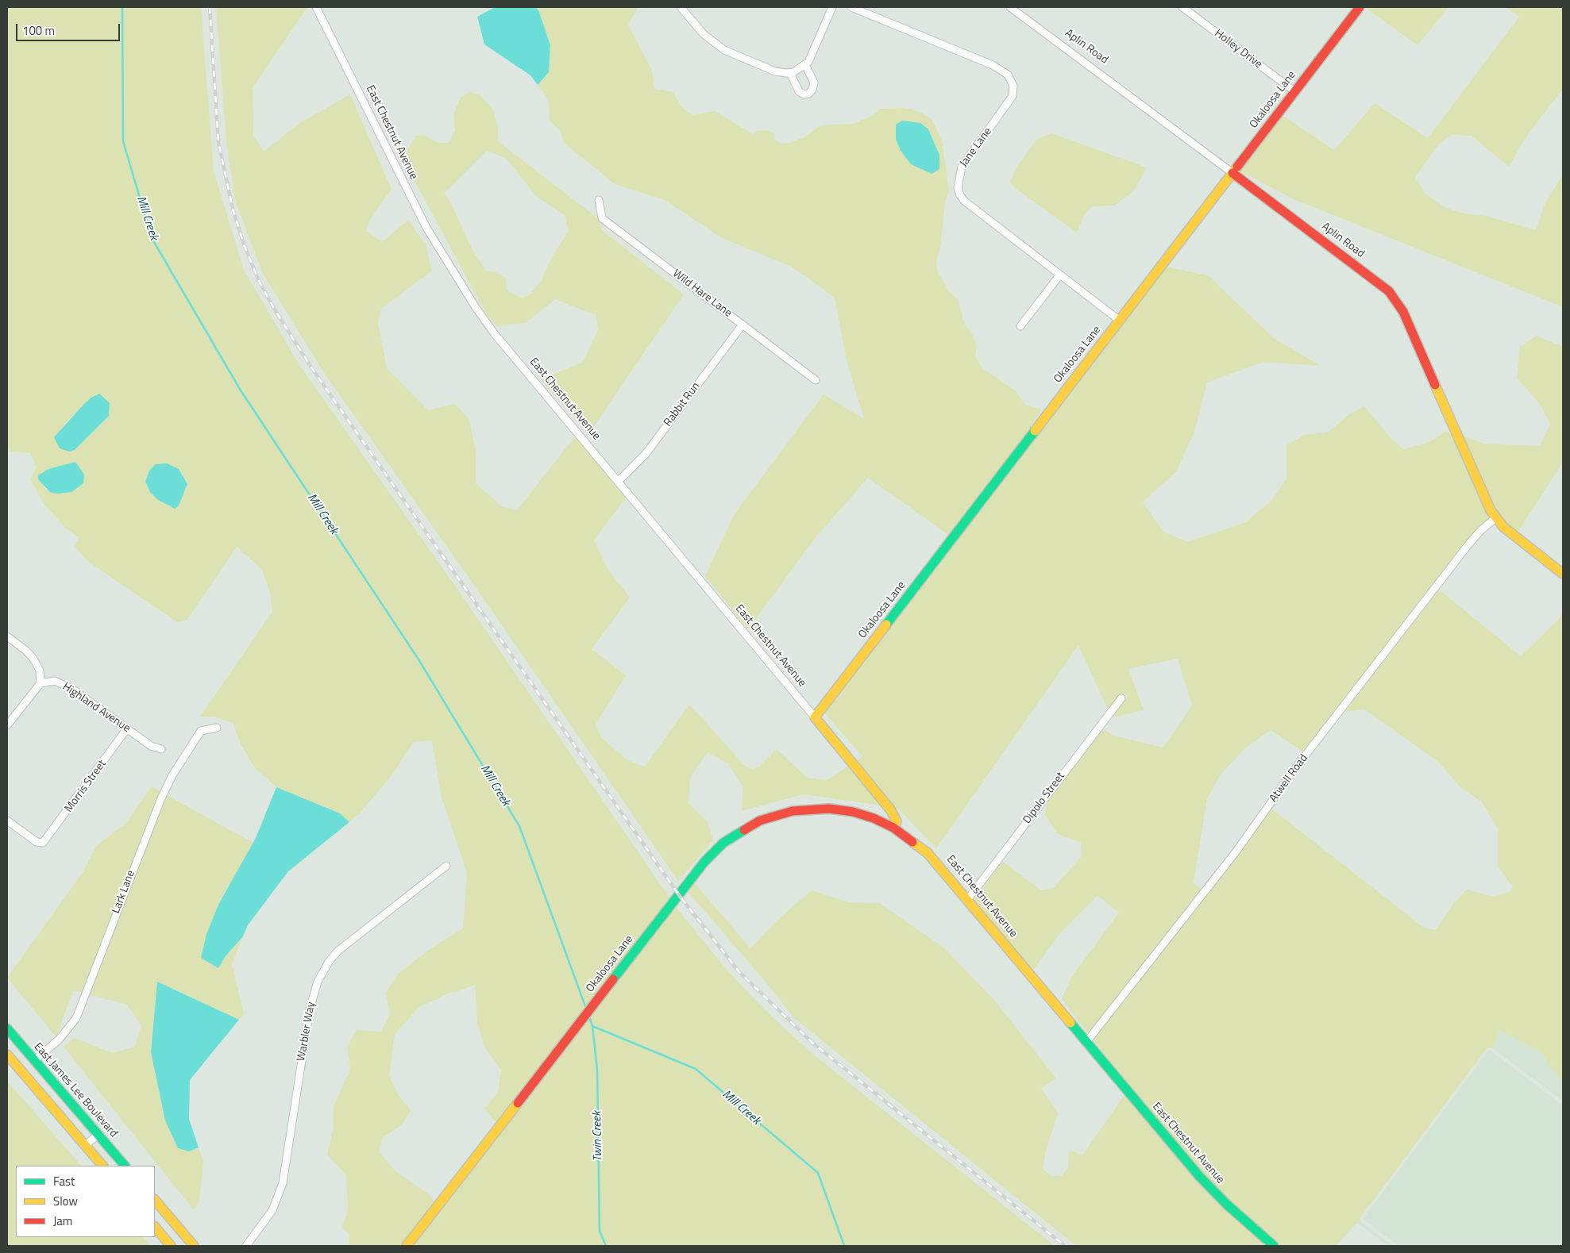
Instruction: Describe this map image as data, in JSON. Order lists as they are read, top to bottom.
{
  "streets": {
    "street": [
      "Aplin Road",
      "Holley Drive",
      "Okaloosa Lane",
      "East Chestnut Avenue",
      "Jane Lane",
      "Wild Hare Lane",
      "Rabbit Run",
      "Highland Avenue",
      "Atwell Road",
      "Morris Street",
      "Dipolo Street",
      "Lark Lane",
      "Warbler Way",
      "East James Lee Boulevard"
    ]
  },
  "crossings": [
    ["Aplin Road", "Okaloosa Lane"],
    ["Aplin Road", "Atwell Road"],
    ["Holley Drive", "Okaloosa Lane"],
    ["Okaloosa Lane", "East Chestnut Avenue"],
    ["Okaloosa Lane", "Jane Lane"],
    ["East Chestnut Avenue", "Rabbit Run"],
    ["East Chestnut Avenue", "Atwell Road"],
    ["East Chestnut Avenue", "Dipolo Street"],
    ["Wild Hare Lane", "Rabbit Run"],
    ["Highland Avenue", "Morris Street"],
    ["Lark Lane", "East James Lee Boulevard"]
  ],
  "water": ["Mill Creek", "Twin Creek"],
  "legend": ["Fast", "Slow", "Jam"],
  "scale_bar": "100 m"
}
